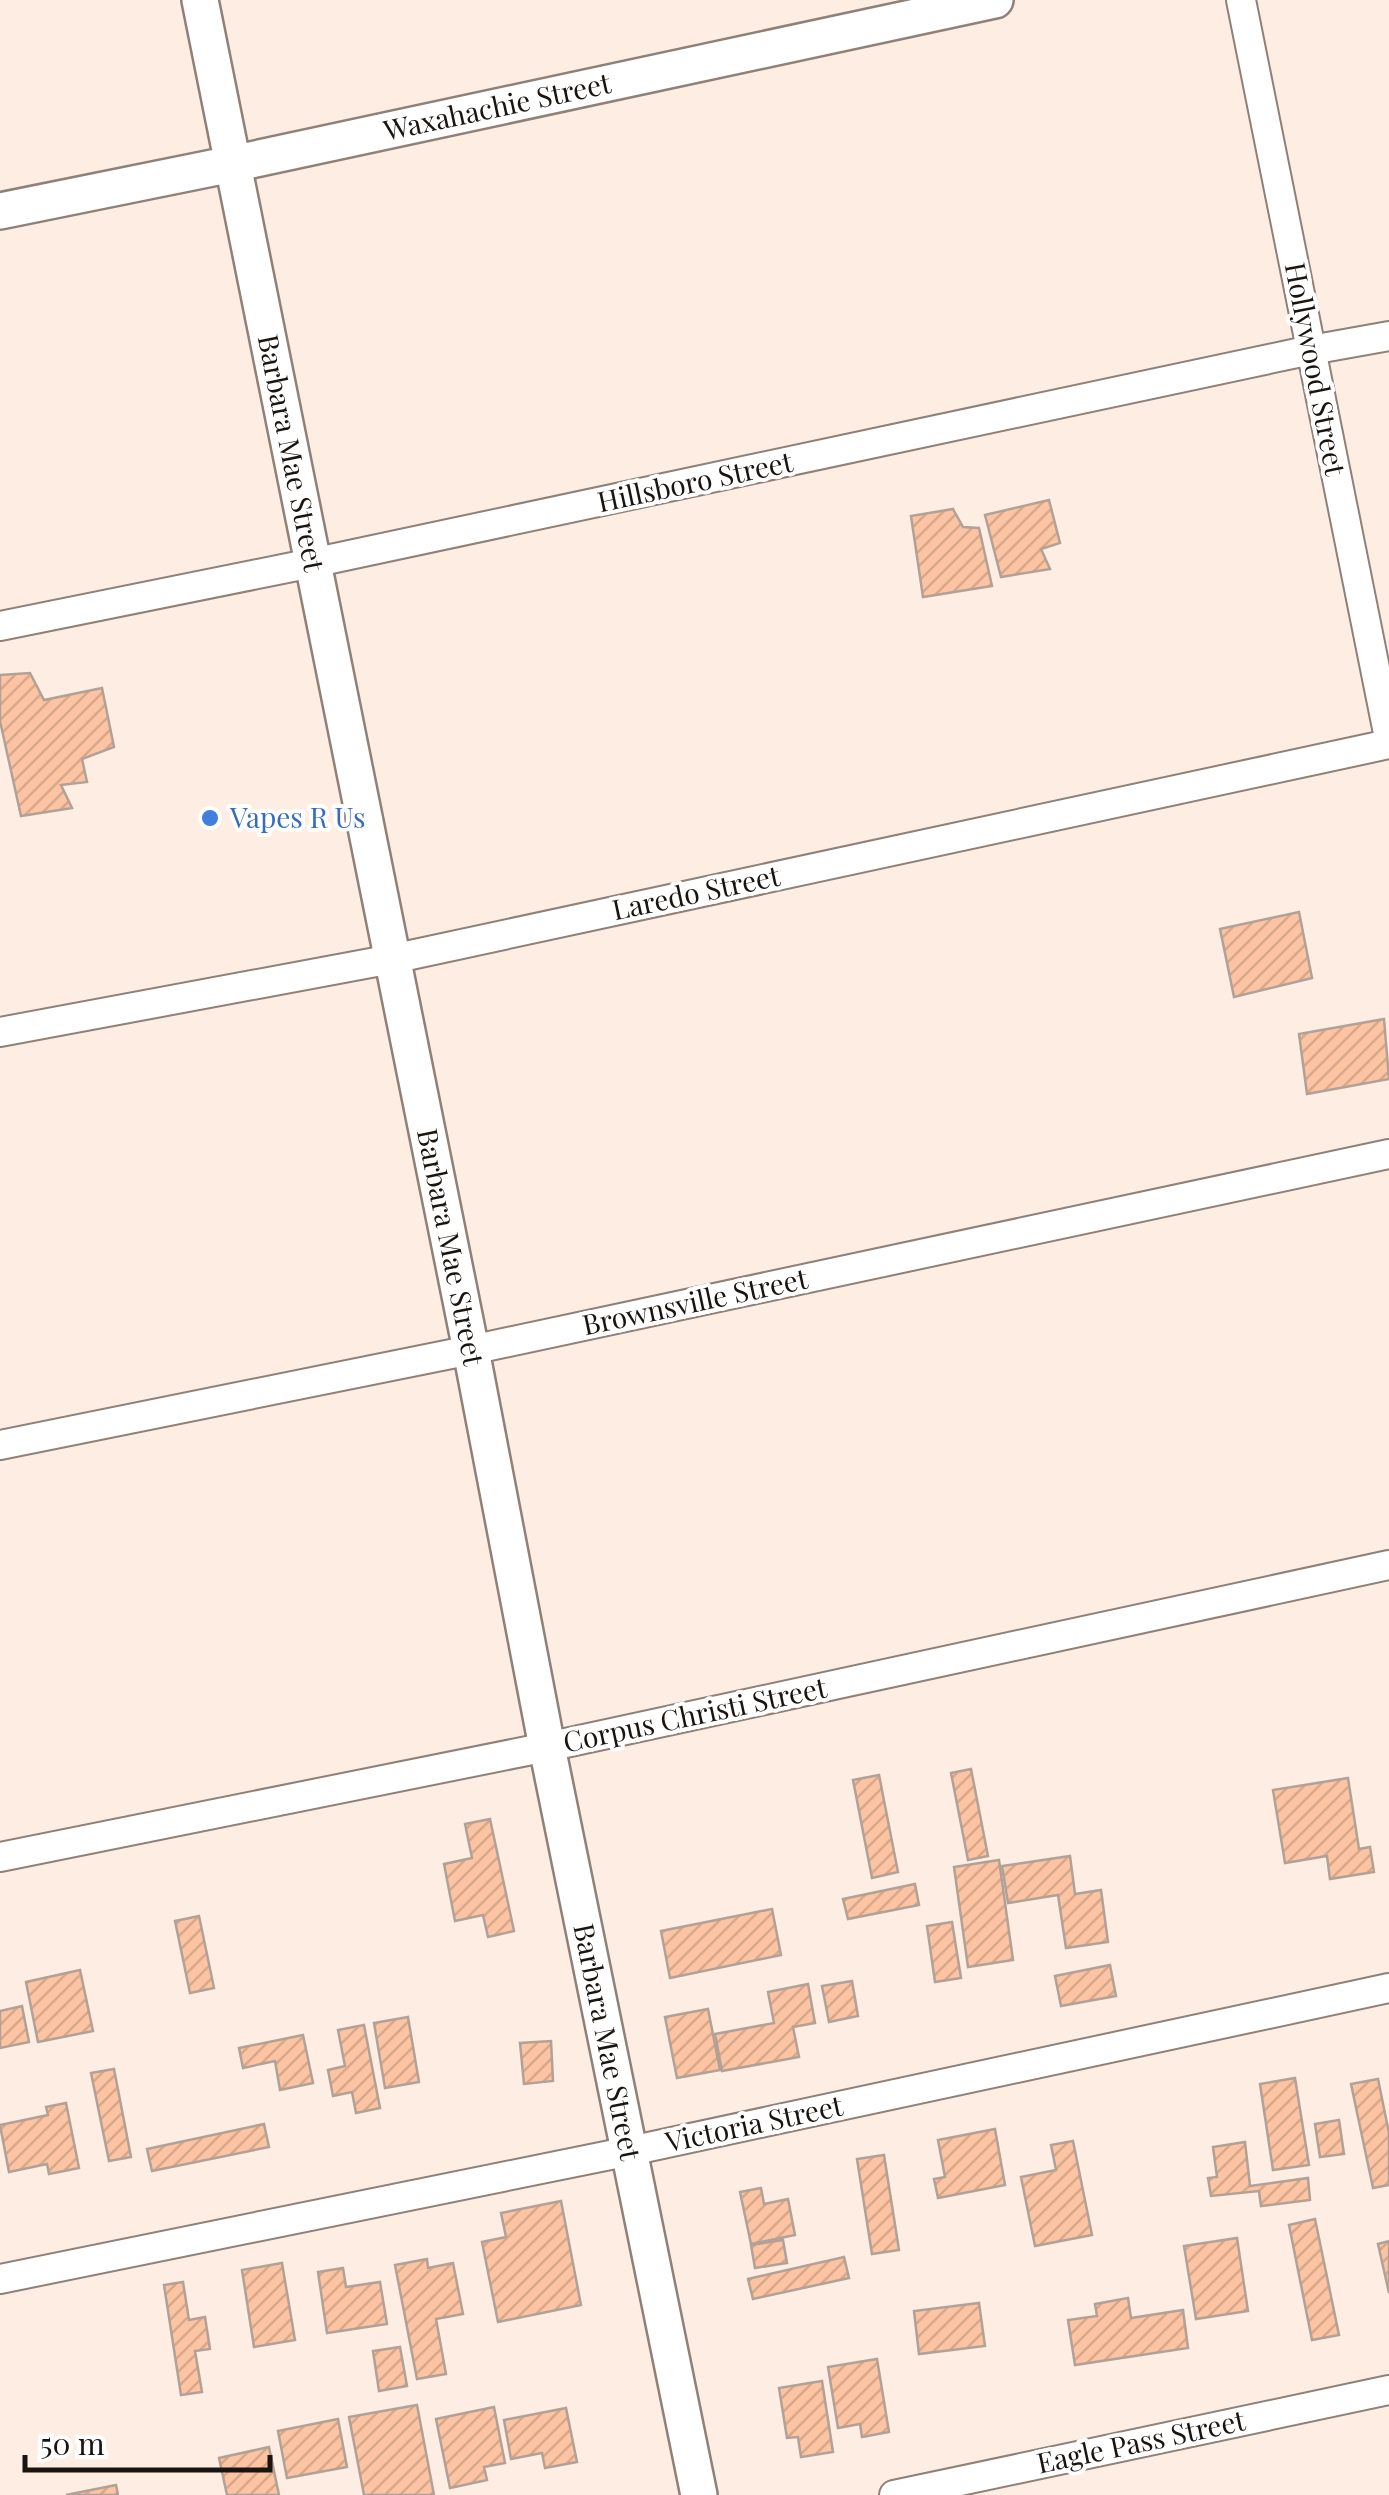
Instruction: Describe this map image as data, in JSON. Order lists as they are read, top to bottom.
{
  "streets": {
    "street": [
      "Waxahachie Street",
      "Hollywood Street",
      "Barbara Mae Street",
      "Hillsboro Street",
      "Laredo Street",
      "Brownsville Street",
      "Corpus Christi Street",
      "Victoria Street",
      "Eagle Pass Street"
    ]
  },
  "crossings": [
    ["Waxahachie Street", "Barbara Mae Street"],
    ["Hollywood Street", "Hillsboro Street"],
    ["Hollywood Street", "Laredo Street"],
    ["Barbara Mae Street", "Hillsboro Street"],
    ["Barbara Mae Street", "Laredo Street"],
    ["Barbara Mae Street", "Brownsville Street"],
    ["Barbara Mae Street", "Corpus Christi Street"],
    ["Barbara Mae Street", "Victoria Street"]
  ],
  "places": ["Vapes R Us"],
  "scale_bar": "50 m"
}
